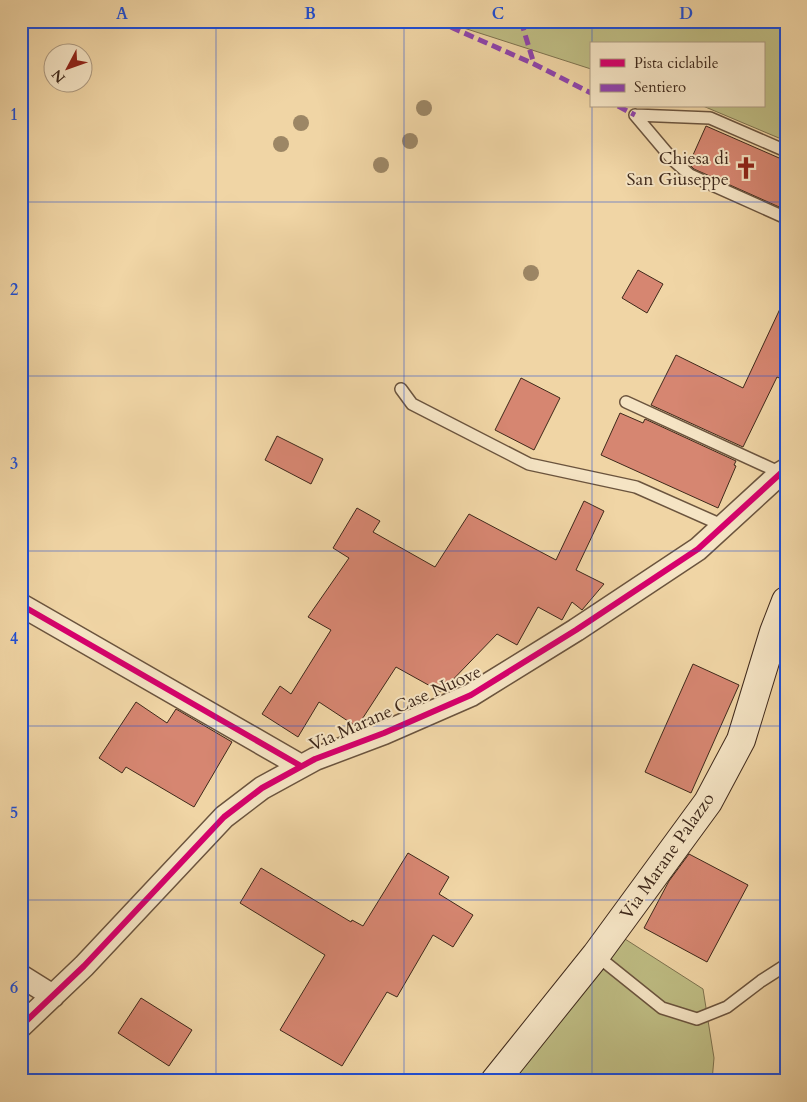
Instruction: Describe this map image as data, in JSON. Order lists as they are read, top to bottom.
{
  "streets": {
    "main road": ["Via Marane Palazzo"],
    "street": ["Via Marane Case Nuove"]
  },
  "places": {
    "church": ["Chiesa di San Giuseppe"]
  },
  "legend": ["Pista ciclabile", "Sentiero"],
  "north": "bottom left",
  "grid": {
    "columns": [
      "A",
      "B",
      "C",
      "D"
    ],
    "rows": [
      "1",
      "2",
      "3",
      "4",
      "5",
      "6"
    ]
  }
}
